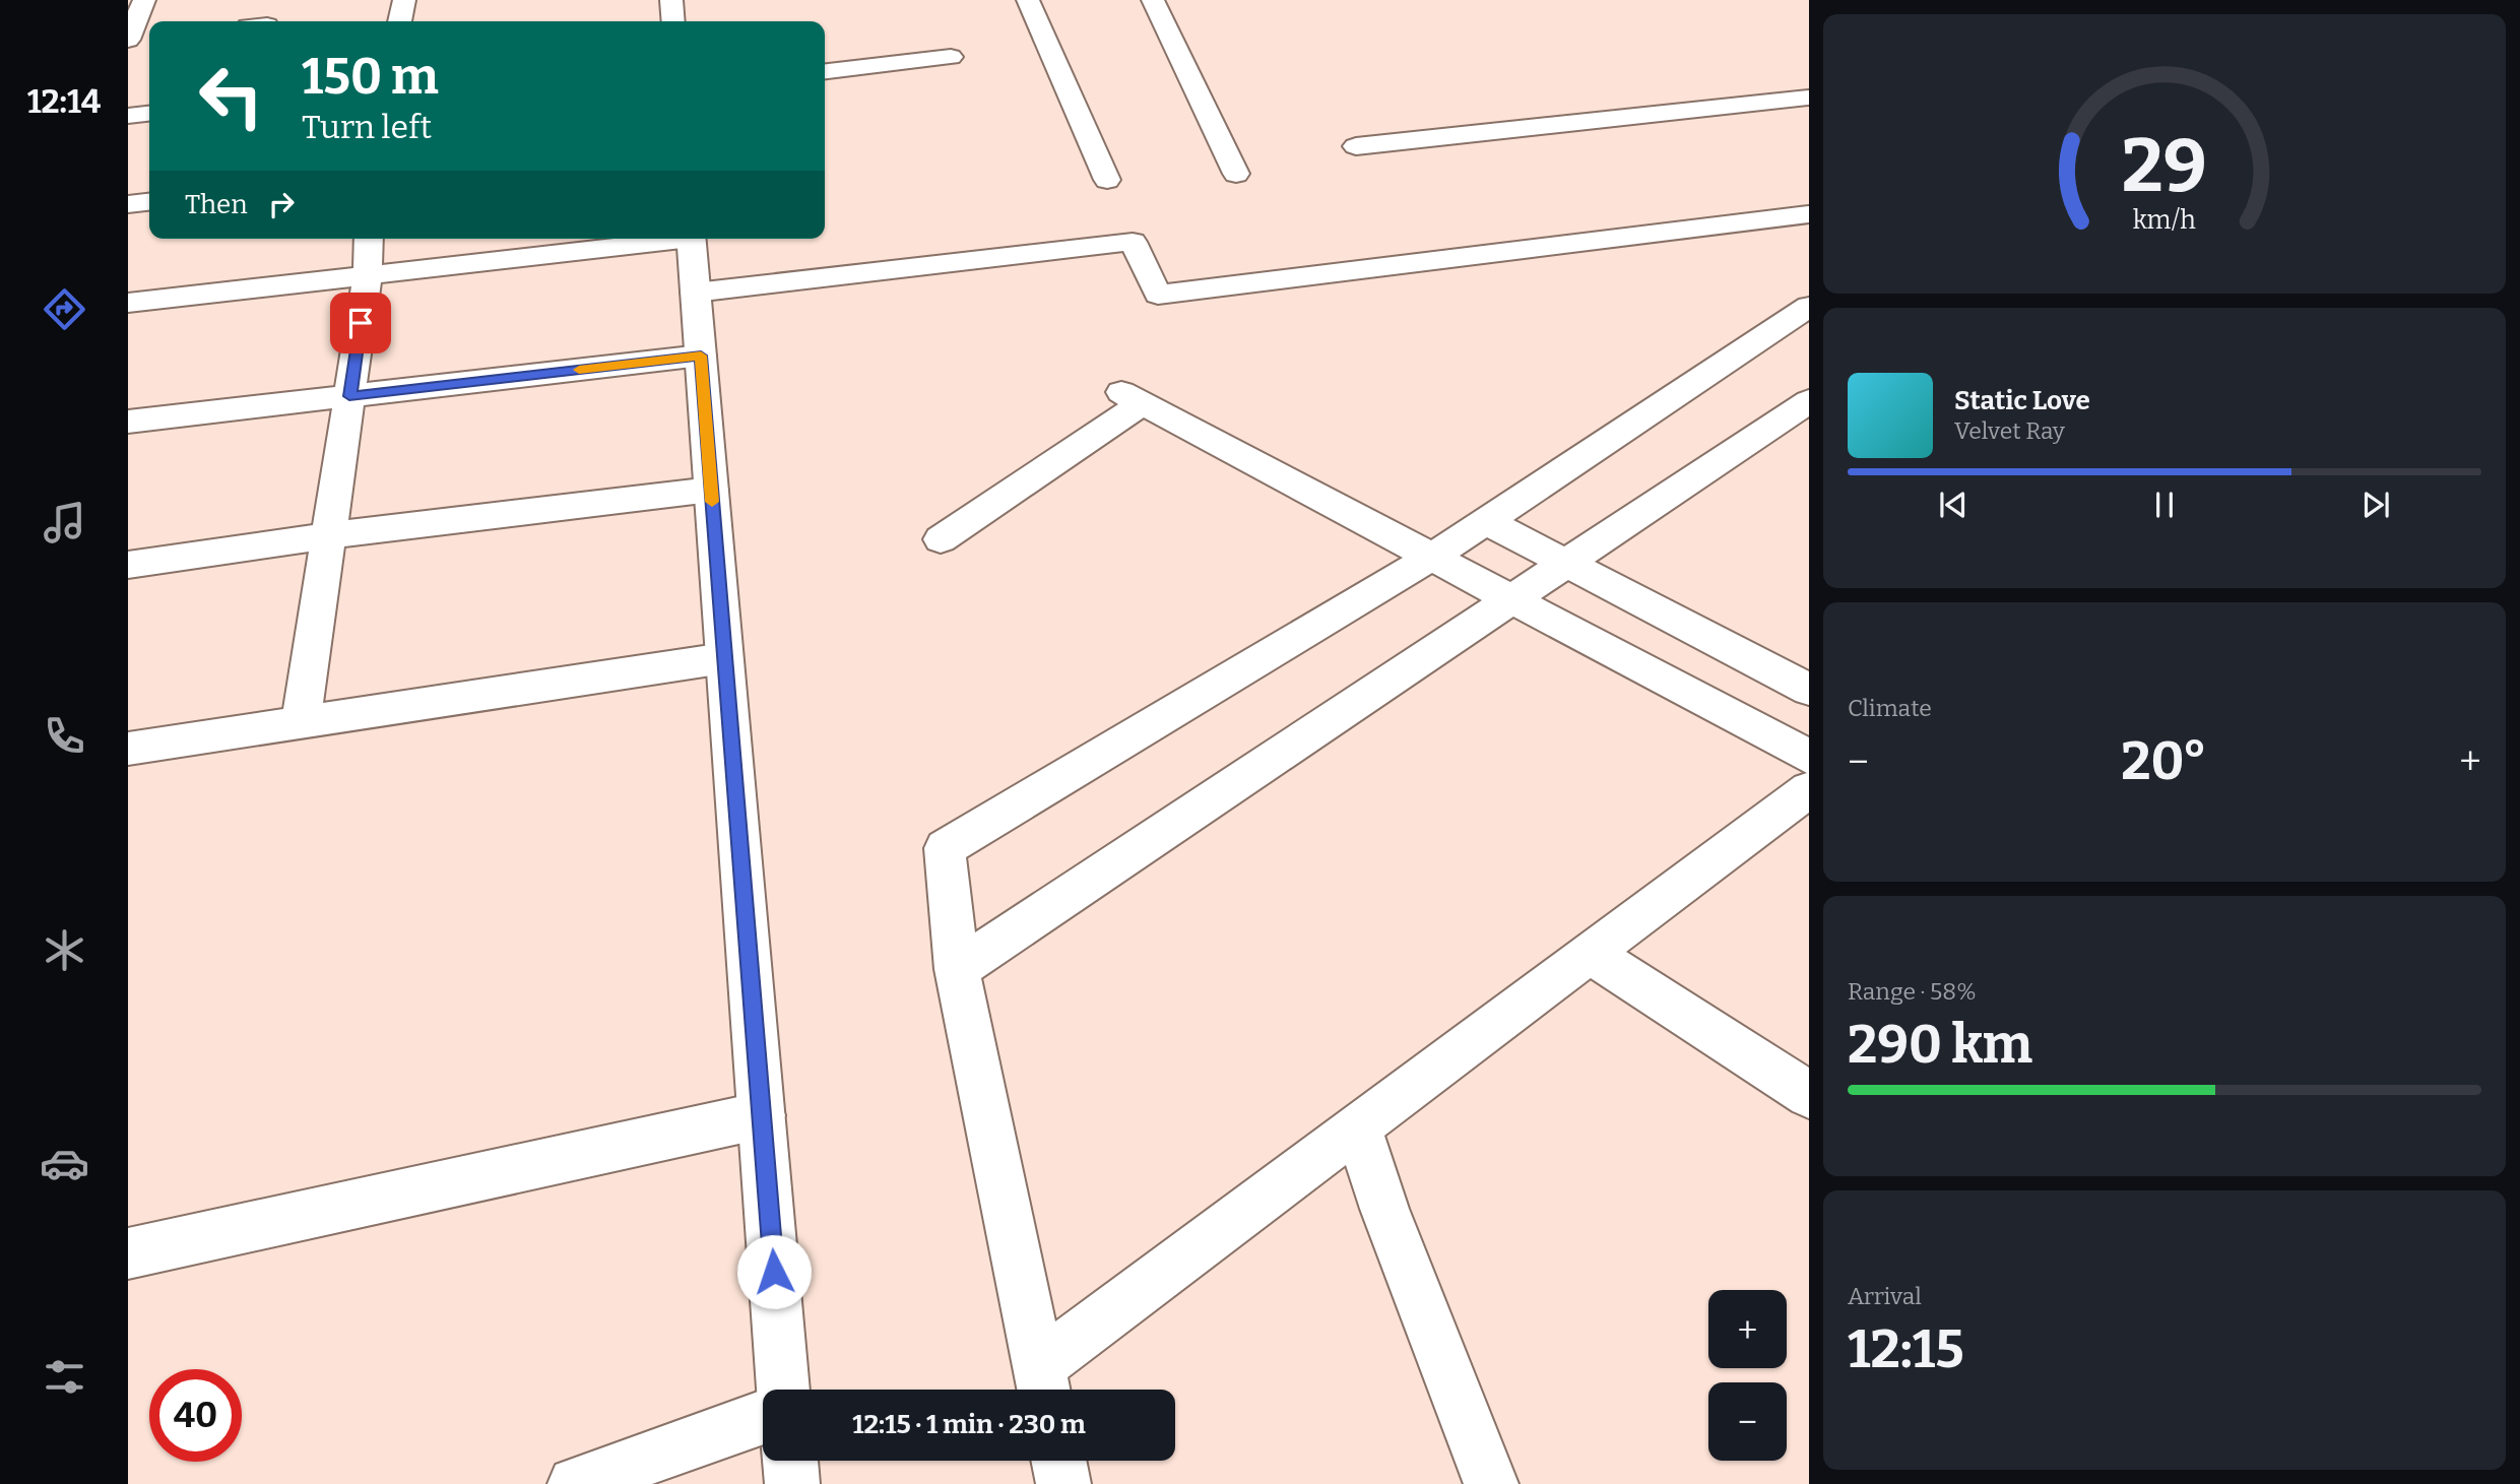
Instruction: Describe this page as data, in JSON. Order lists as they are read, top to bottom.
{
  "page": {
    "tabs": "12:14",
    "turn": ["150 m", "Turn left"],
    "then": "Then",
    "song": ["Static Love", "Velvet Ray"],
    "tile": [
      "Climate",
      ["Range · 58%", "290 km"],
      ["Arrival", "12:15"]
    ],
    "heat": ["−", "20°", "+"],
    "map_buttons": ["+", "−"],
    "limit": "40",
    "trip": "12:15 · 1 min · 230 m",
    "gauge": ["29", "km/h"]
  }
}
